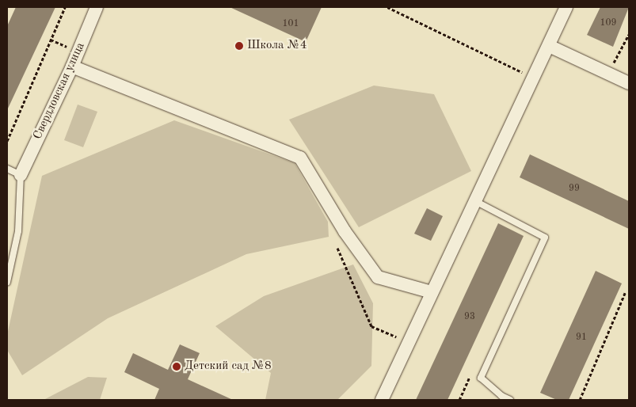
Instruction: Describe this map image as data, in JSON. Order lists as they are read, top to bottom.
{
  "streets": {
    "street": ["Свердловская улица"]
  },
  "places": ["Школа №4", "Детский сад №8"],
  "house_numbers": [
    "109",
    "101",
    "99",
    "93",
    "91"
  ]
}
